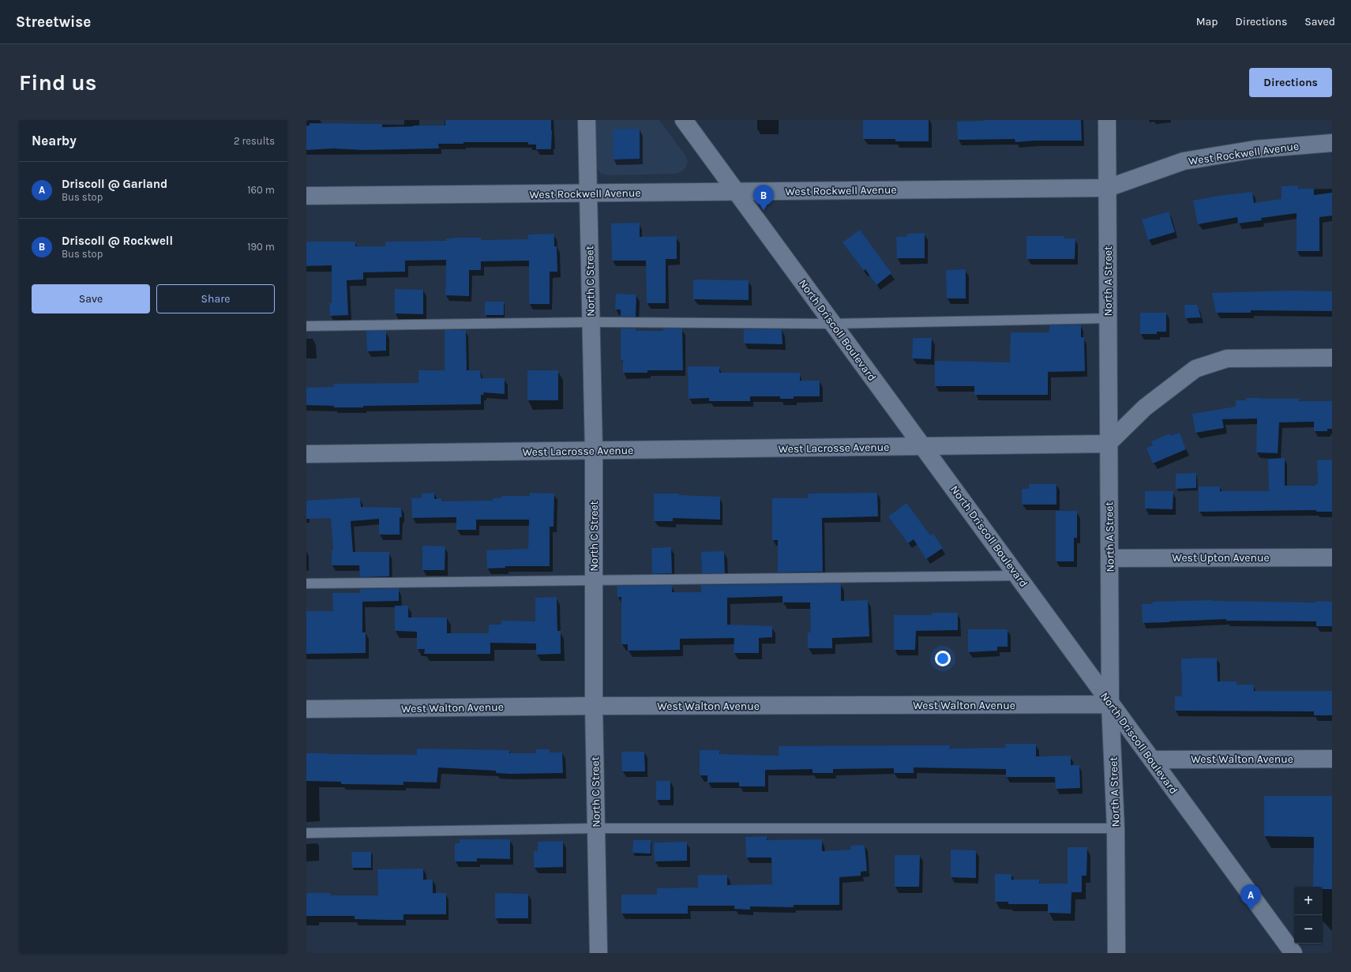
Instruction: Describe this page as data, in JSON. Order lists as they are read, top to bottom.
{
  "streets": {
    "street": [
      "West Rockwell Avenue",
      "North C Street",
      "North A Street",
      "North Driscoll Boulevard",
      "West Lacrosse Avenue",
      "West Upton Avenue",
      "West Walton Avenue"
    ]
  },
  "crossings": [
    ["West Rockwell Avenue", "North C Street"],
    ["West Rockwell Avenue", "North A Street"],
    ["West Rockwell Avenue", "North Driscoll Boulevard"],
    ["North C Street", "West Lacrosse Avenue"],
    ["North C Street", "West Walton Avenue"],
    ["North A Street", "North Driscoll Boulevard"],
    ["North A Street", "West Lacrosse Avenue"],
    ["North A Street", "West Upton Avenue"],
    ["North A Street", "West Walton Avenue"],
    ["North Driscoll Boulevard", "West Lacrosse Avenue"],
    ["North Driscoll Boulevard", "West Walton Avenue"]
  ],
  "page": {
    "header": "Streetwise",
    "nav": ["Map", "Directions", "Saved"],
    "buttons": [
      "Directions",
      ["Save", "Share"]
    ],
    "title": "Find us",
    "heading": ["Nearby", "2 results"],
    "list": [
      {
        "mark": "A",
        "name": "Driscoll @ Garland",
        "note": "Bus stop",
        "value": "160 m"
      },
      {
        "mark": "B",
        "name": "Driscoll @ Rockwell",
        "note": "Bus stop",
        "value": "190 m"
      }
    ],
    "pins": ["B", "A"],
    "map_buttons": ["+", "−"]
  }
}
